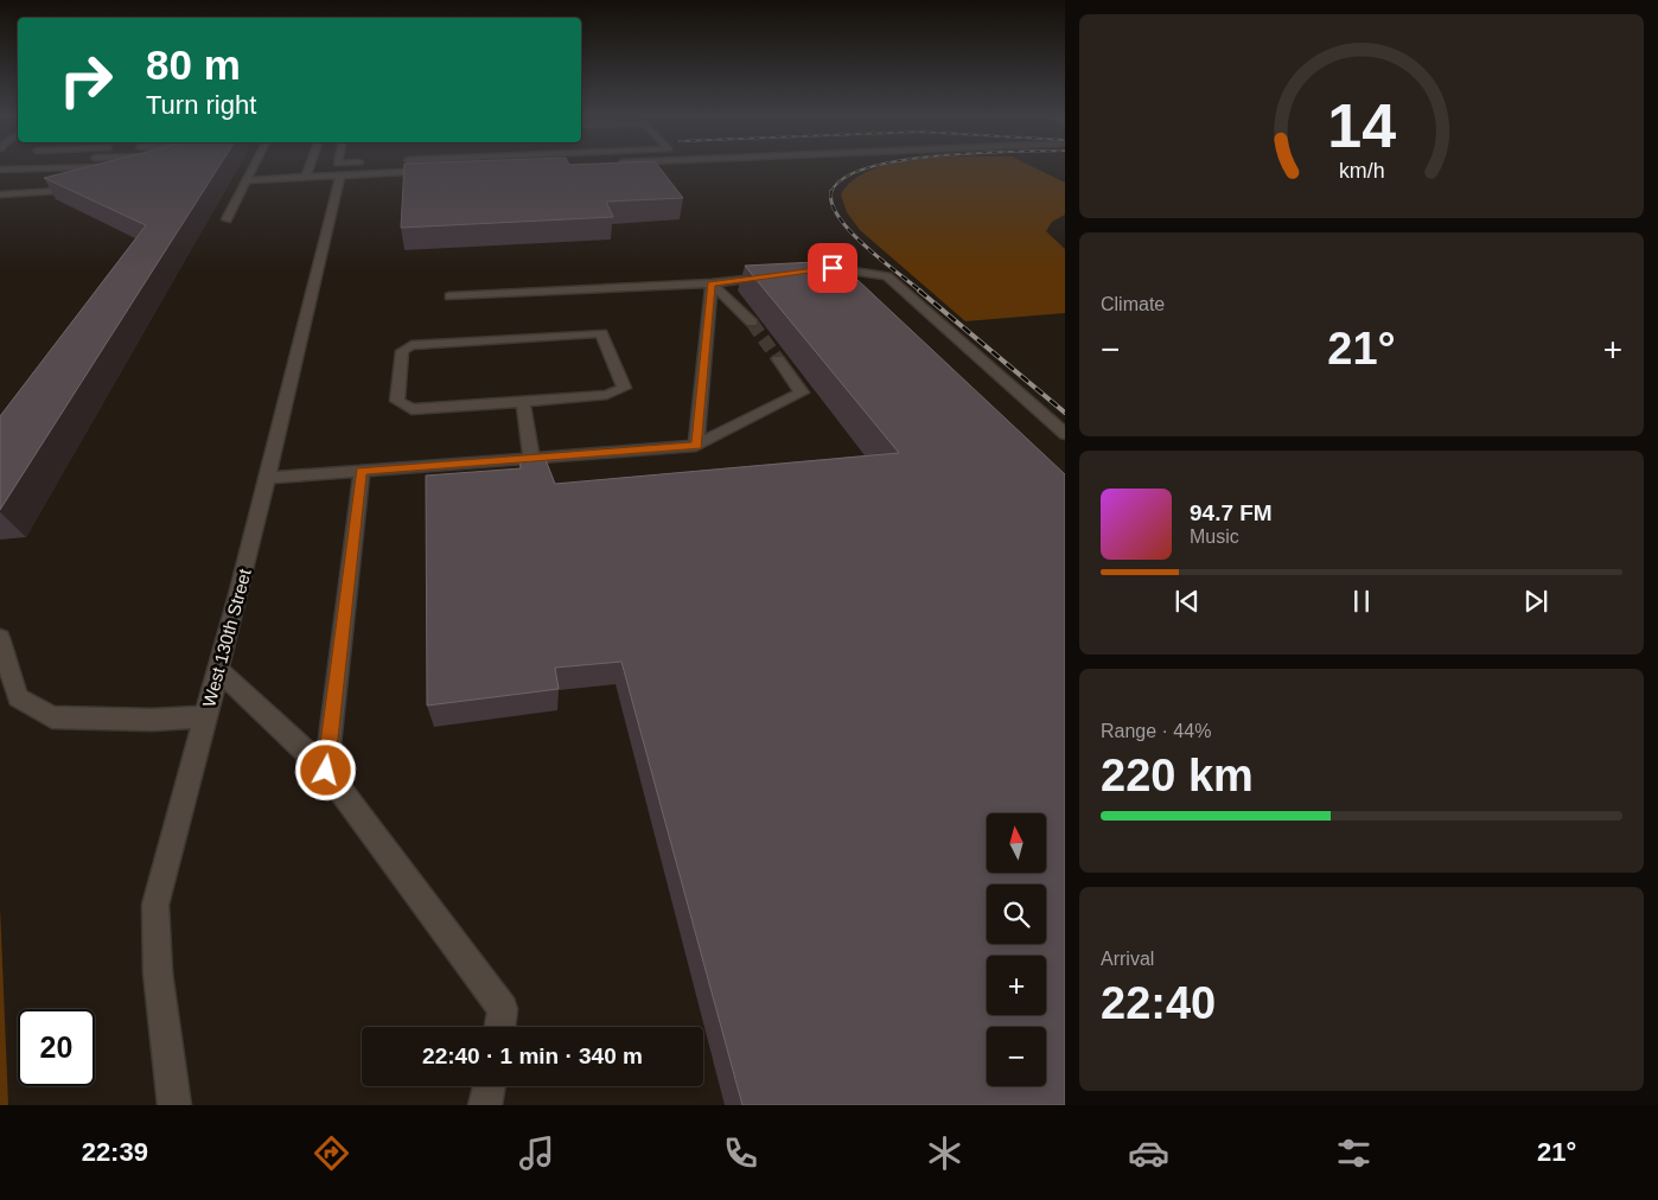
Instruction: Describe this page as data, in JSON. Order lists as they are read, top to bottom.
{
  "streets": {
    "street": ["West 130th Street"]
  },
  "north": "top",
  "page": {
    "turn": ["80 m", "Turn right"],
    "tile": [
      "Climate",
      ["Range · 44%", "220 km"],
      ["Arrival", "22:40"]
    ],
    "heat": ["−", "21°", "+"],
    "song": ["94.7 FM", "Music"],
    "map_buttons": ["+", "−"],
    "limit": "20",
    "trip": "22:40 · 1 min · 340 m",
    "tabs": ["22:39", "21°"],
    "gauge": ["14", "km/h"]
  }
}
